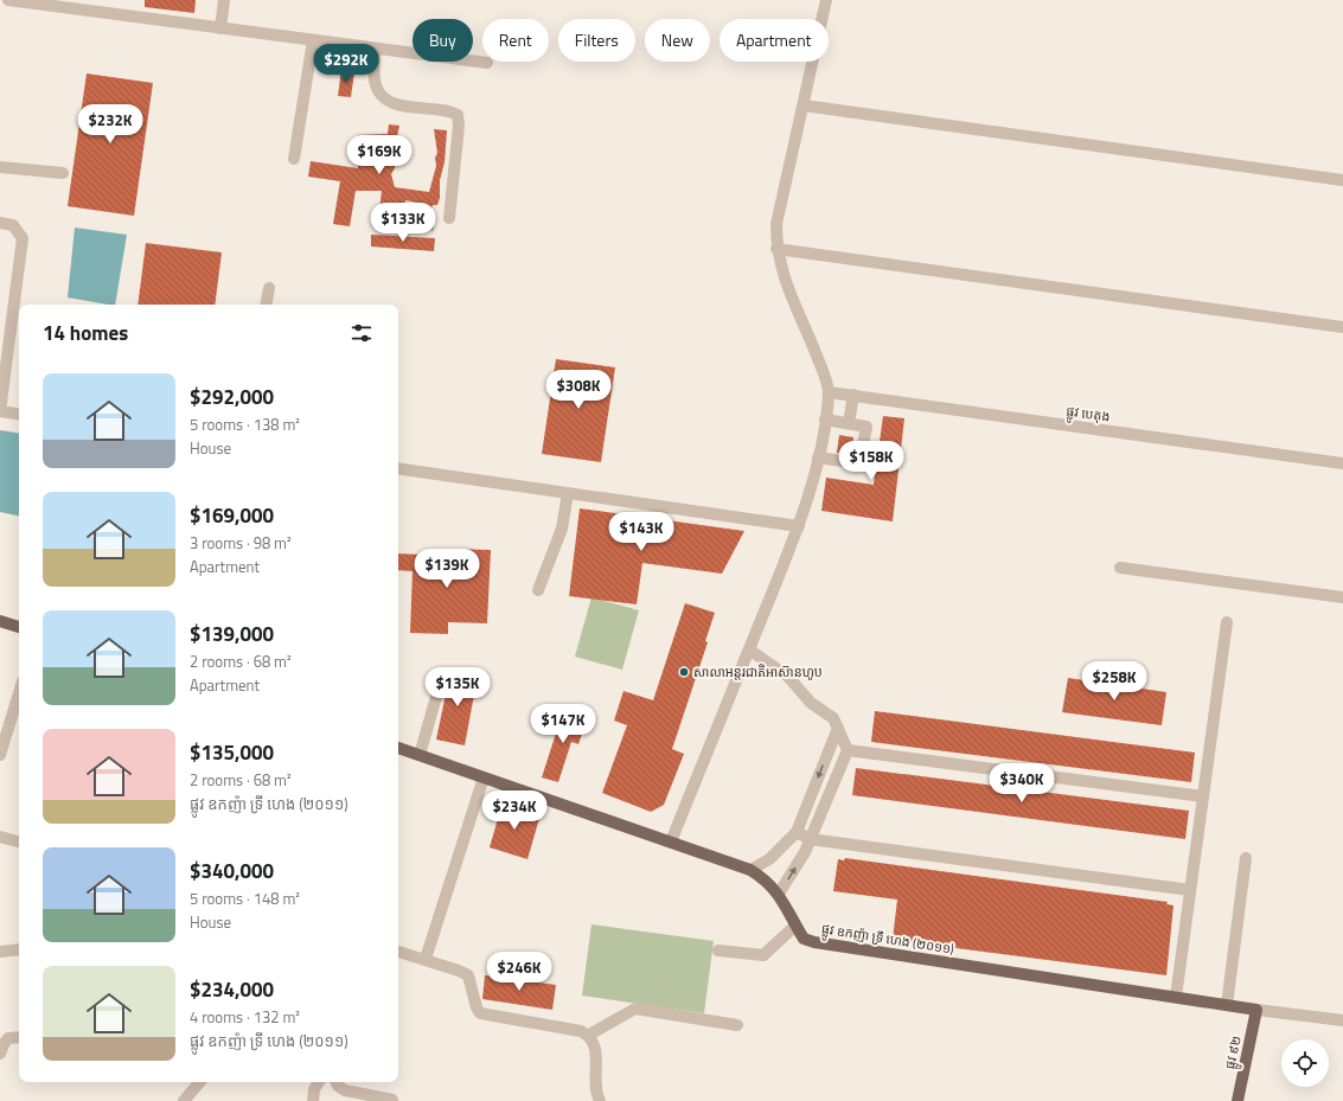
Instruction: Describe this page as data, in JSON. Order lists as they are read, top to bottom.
{
  "streets": {
    "main road": ["ផ្លូវ ឧកញ៉ា ទ្រី ហេង (២០១១)", "ផ្លូវ ៩២"],
    "street": ["ផ្លូវ បេតុង"]
  },
  "crossings": [
    ["ផ្លូវ ឧកញ៉ា ទ្រី ហេង (២០១១)", "ផ្លូវ ៩២"]
  ],
  "places": ["សាលាអន្ដរជាតិអាស៊ានហូប"],
  "page": {
    "chip": [
      "Buy",
      "Rent",
      "Filters",
      "New",
      "Apartment"
    ],
    "price": [
      "$292K",
      "$232K",
      "$169K",
      "$133K",
      "$308K",
      "$158K",
      "$143K",
      "$139K",
      "$258K",
      "$135K",
      "$147K",
      "$340K",
      "$234K",
      "$246K"
    ],
    "heading": "14 homes",
    "list": [
      {
        "name": "$292,000",
        "note": "5 rooms · 138 m² · House"
      },
      {
        "name": "$169,000",
        "note": "3 rooms · 98 m² · Apartment"
      },
      {
        "name": "$139,000",
        "note": "2 rooms · 68 m² · Apartment"
      },
      {
        "name": "$135,000",
        "note": "2 rooms · 68 m² · ផ្លូវ ឧកញ៉ា ទ្រី ហេង (២០១១)"
      },
      {
        "name": "$340,000",
        "note": "5 rooms · 148 m² · House"
      },
      {
        "name": "$234,000",
        "note": "4 rooms · 132 m² · ផ្លូវ ឧកញ៉ា ទ្រី ហេង (២០១១)"
      }
    ]
  }
}
